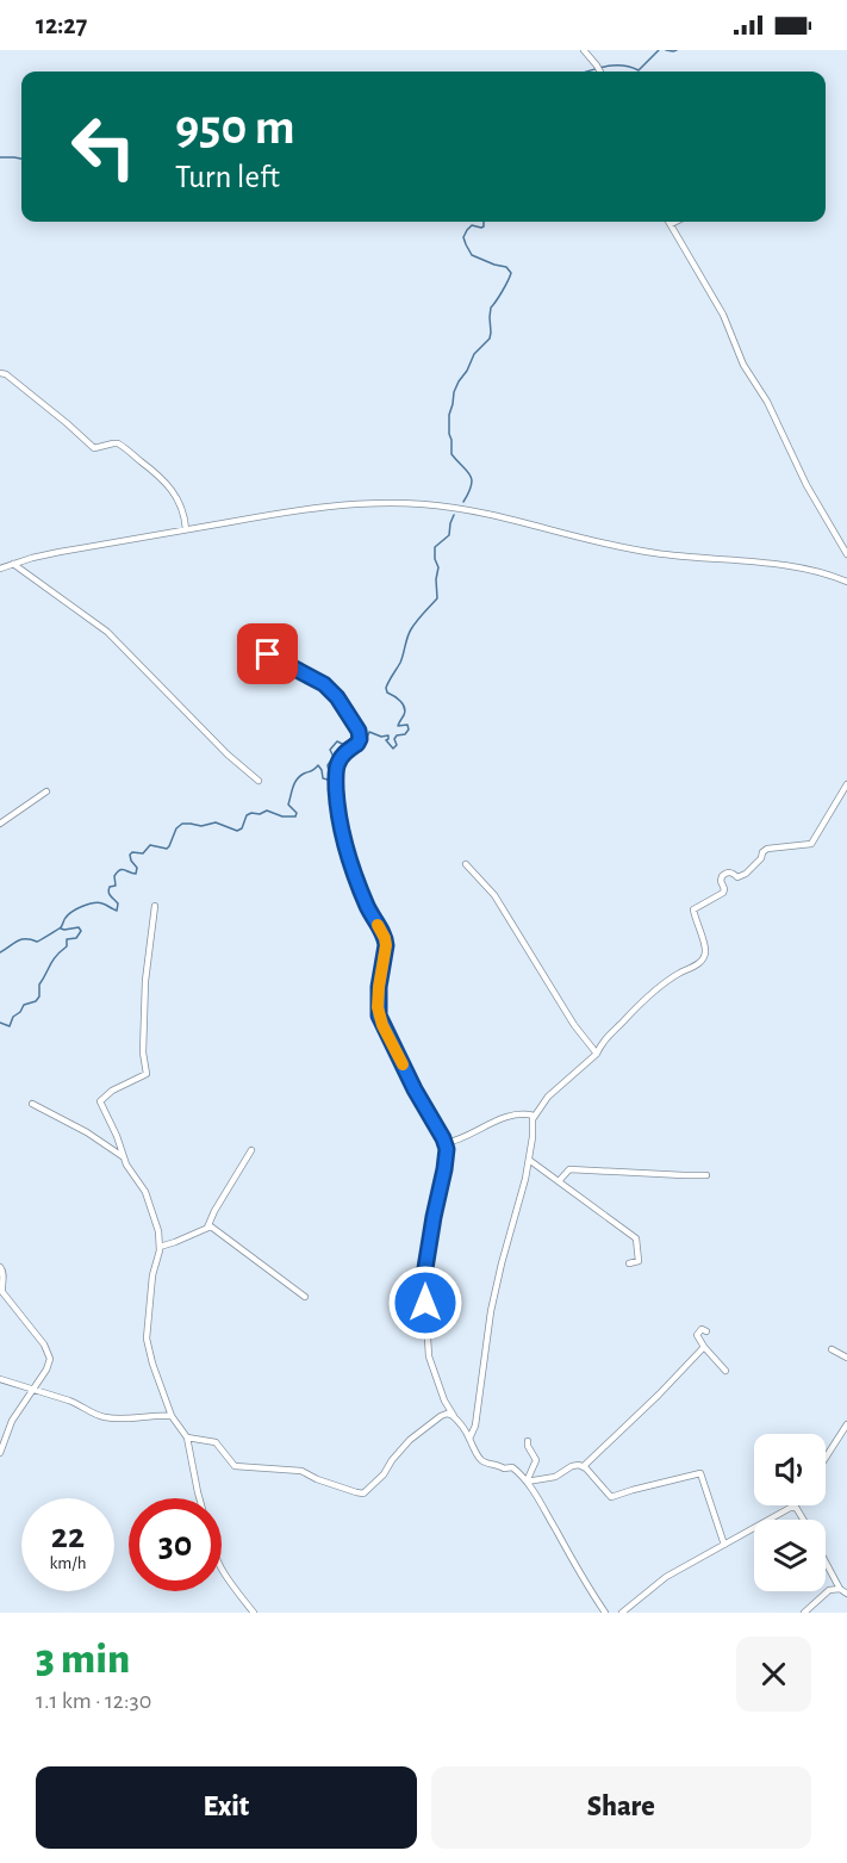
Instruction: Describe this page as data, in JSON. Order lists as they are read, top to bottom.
{
  "page": {
    "status": "12:27",
    "turn": ["950 m", "Turn left"],
    "speed": "22 km/h",
    "limit": "30",
    "heading": ["3 min", "1.1 km · 12:30"],
    "buttons": ["Exit", "Share"]
  }
}
